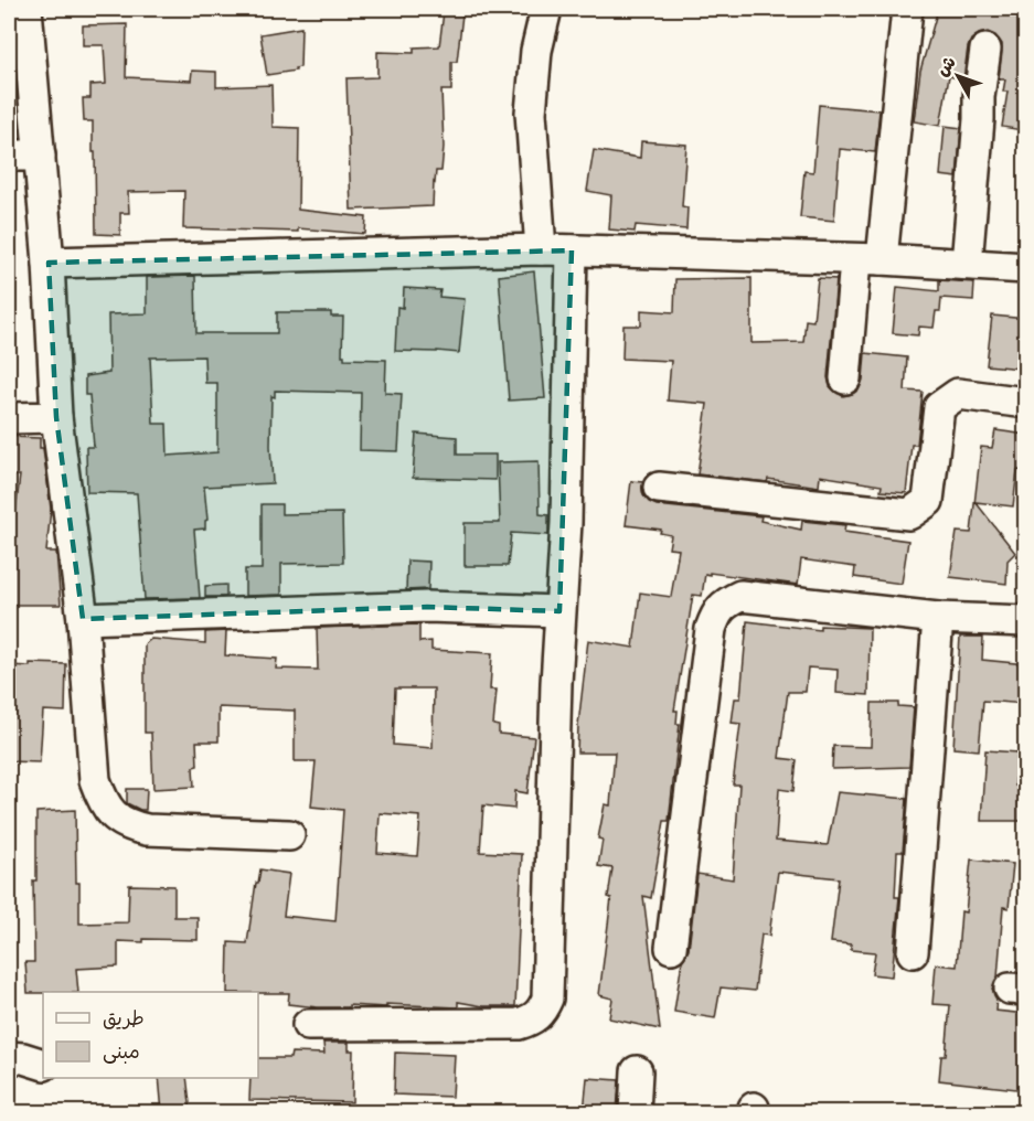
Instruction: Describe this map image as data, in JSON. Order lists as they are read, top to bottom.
{
  "legend": ["طريق", "مبنى"],
  "north": "top left"
}
